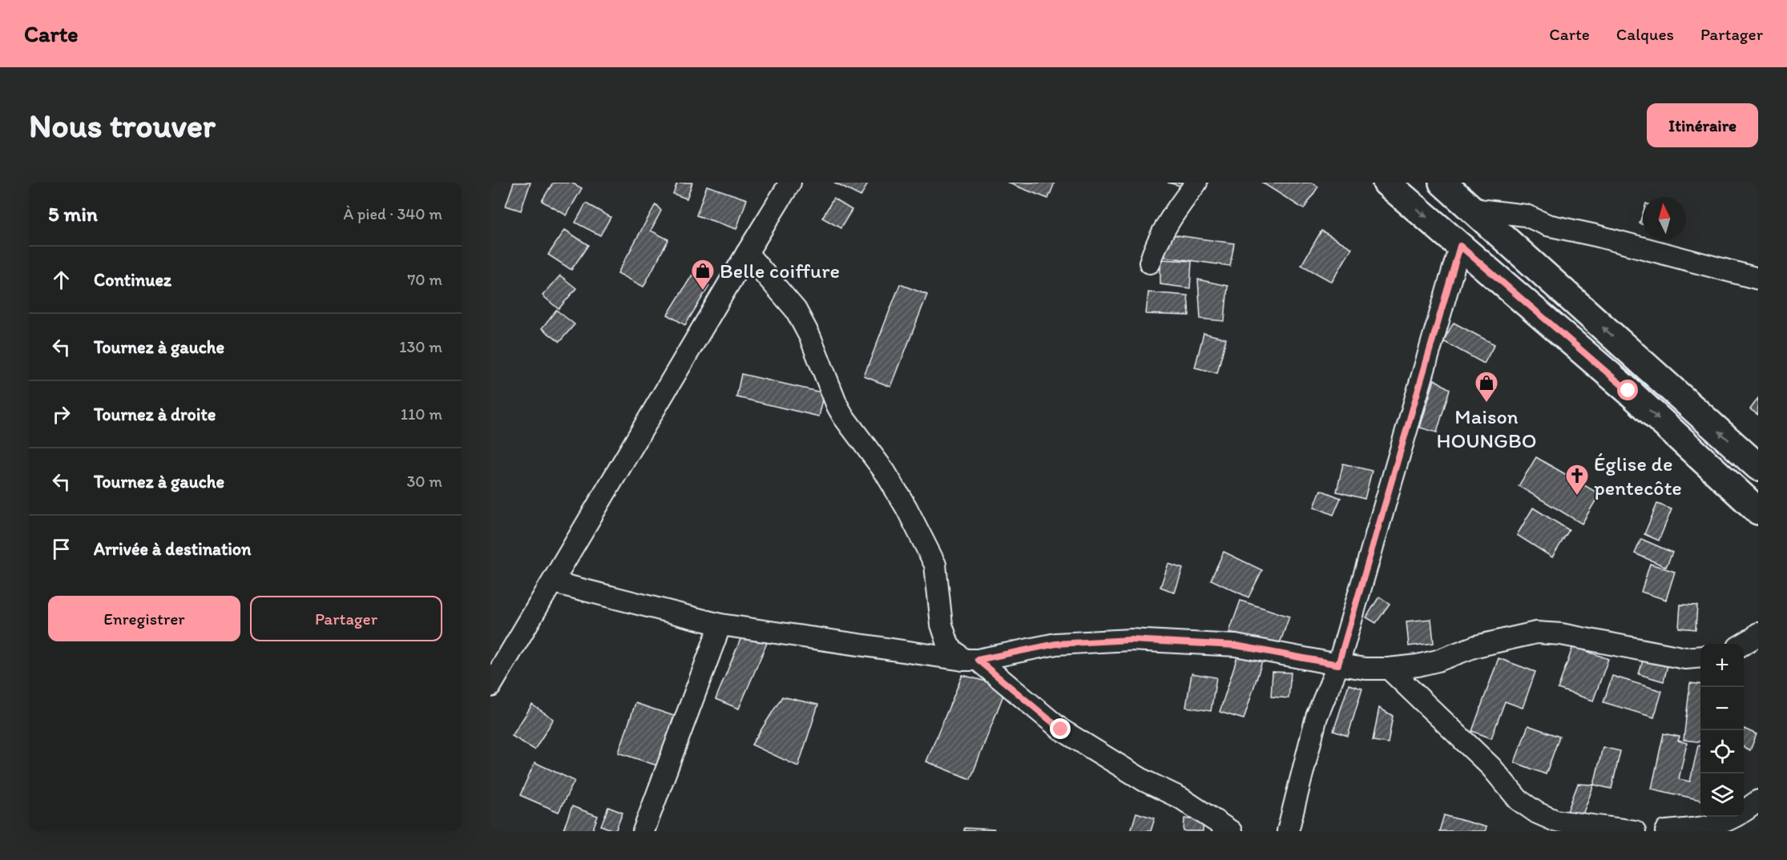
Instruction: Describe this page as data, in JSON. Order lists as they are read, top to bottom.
{
  "places": {
    "shop": ["Belle coiffure", "Maison HOUNGBO"],
    "church": ["Église de pentecôte"]
  },
  "north": "top",
  "page": {
    "header": "Carte",
    "nav": ["Carte", "Calques", "Partager"],
    "buttons": [
      "Itinéraire",
      ["Enregistrer", "Partager"]
    ],
    "title": "Nous trouver",
    "heading": ["5 min", "À pied · 340 m"],
    "list": [
      ["Continuez", "70 m"],
      ["Tournez à gauche", "130 m"],
      ["Tournez à droite", "110 m"],
      ["Tournez à gauche", "30 m"],
      "Arrivée à destination"
    ],
    "map_buttons": ["+", "−"]
  }
}
